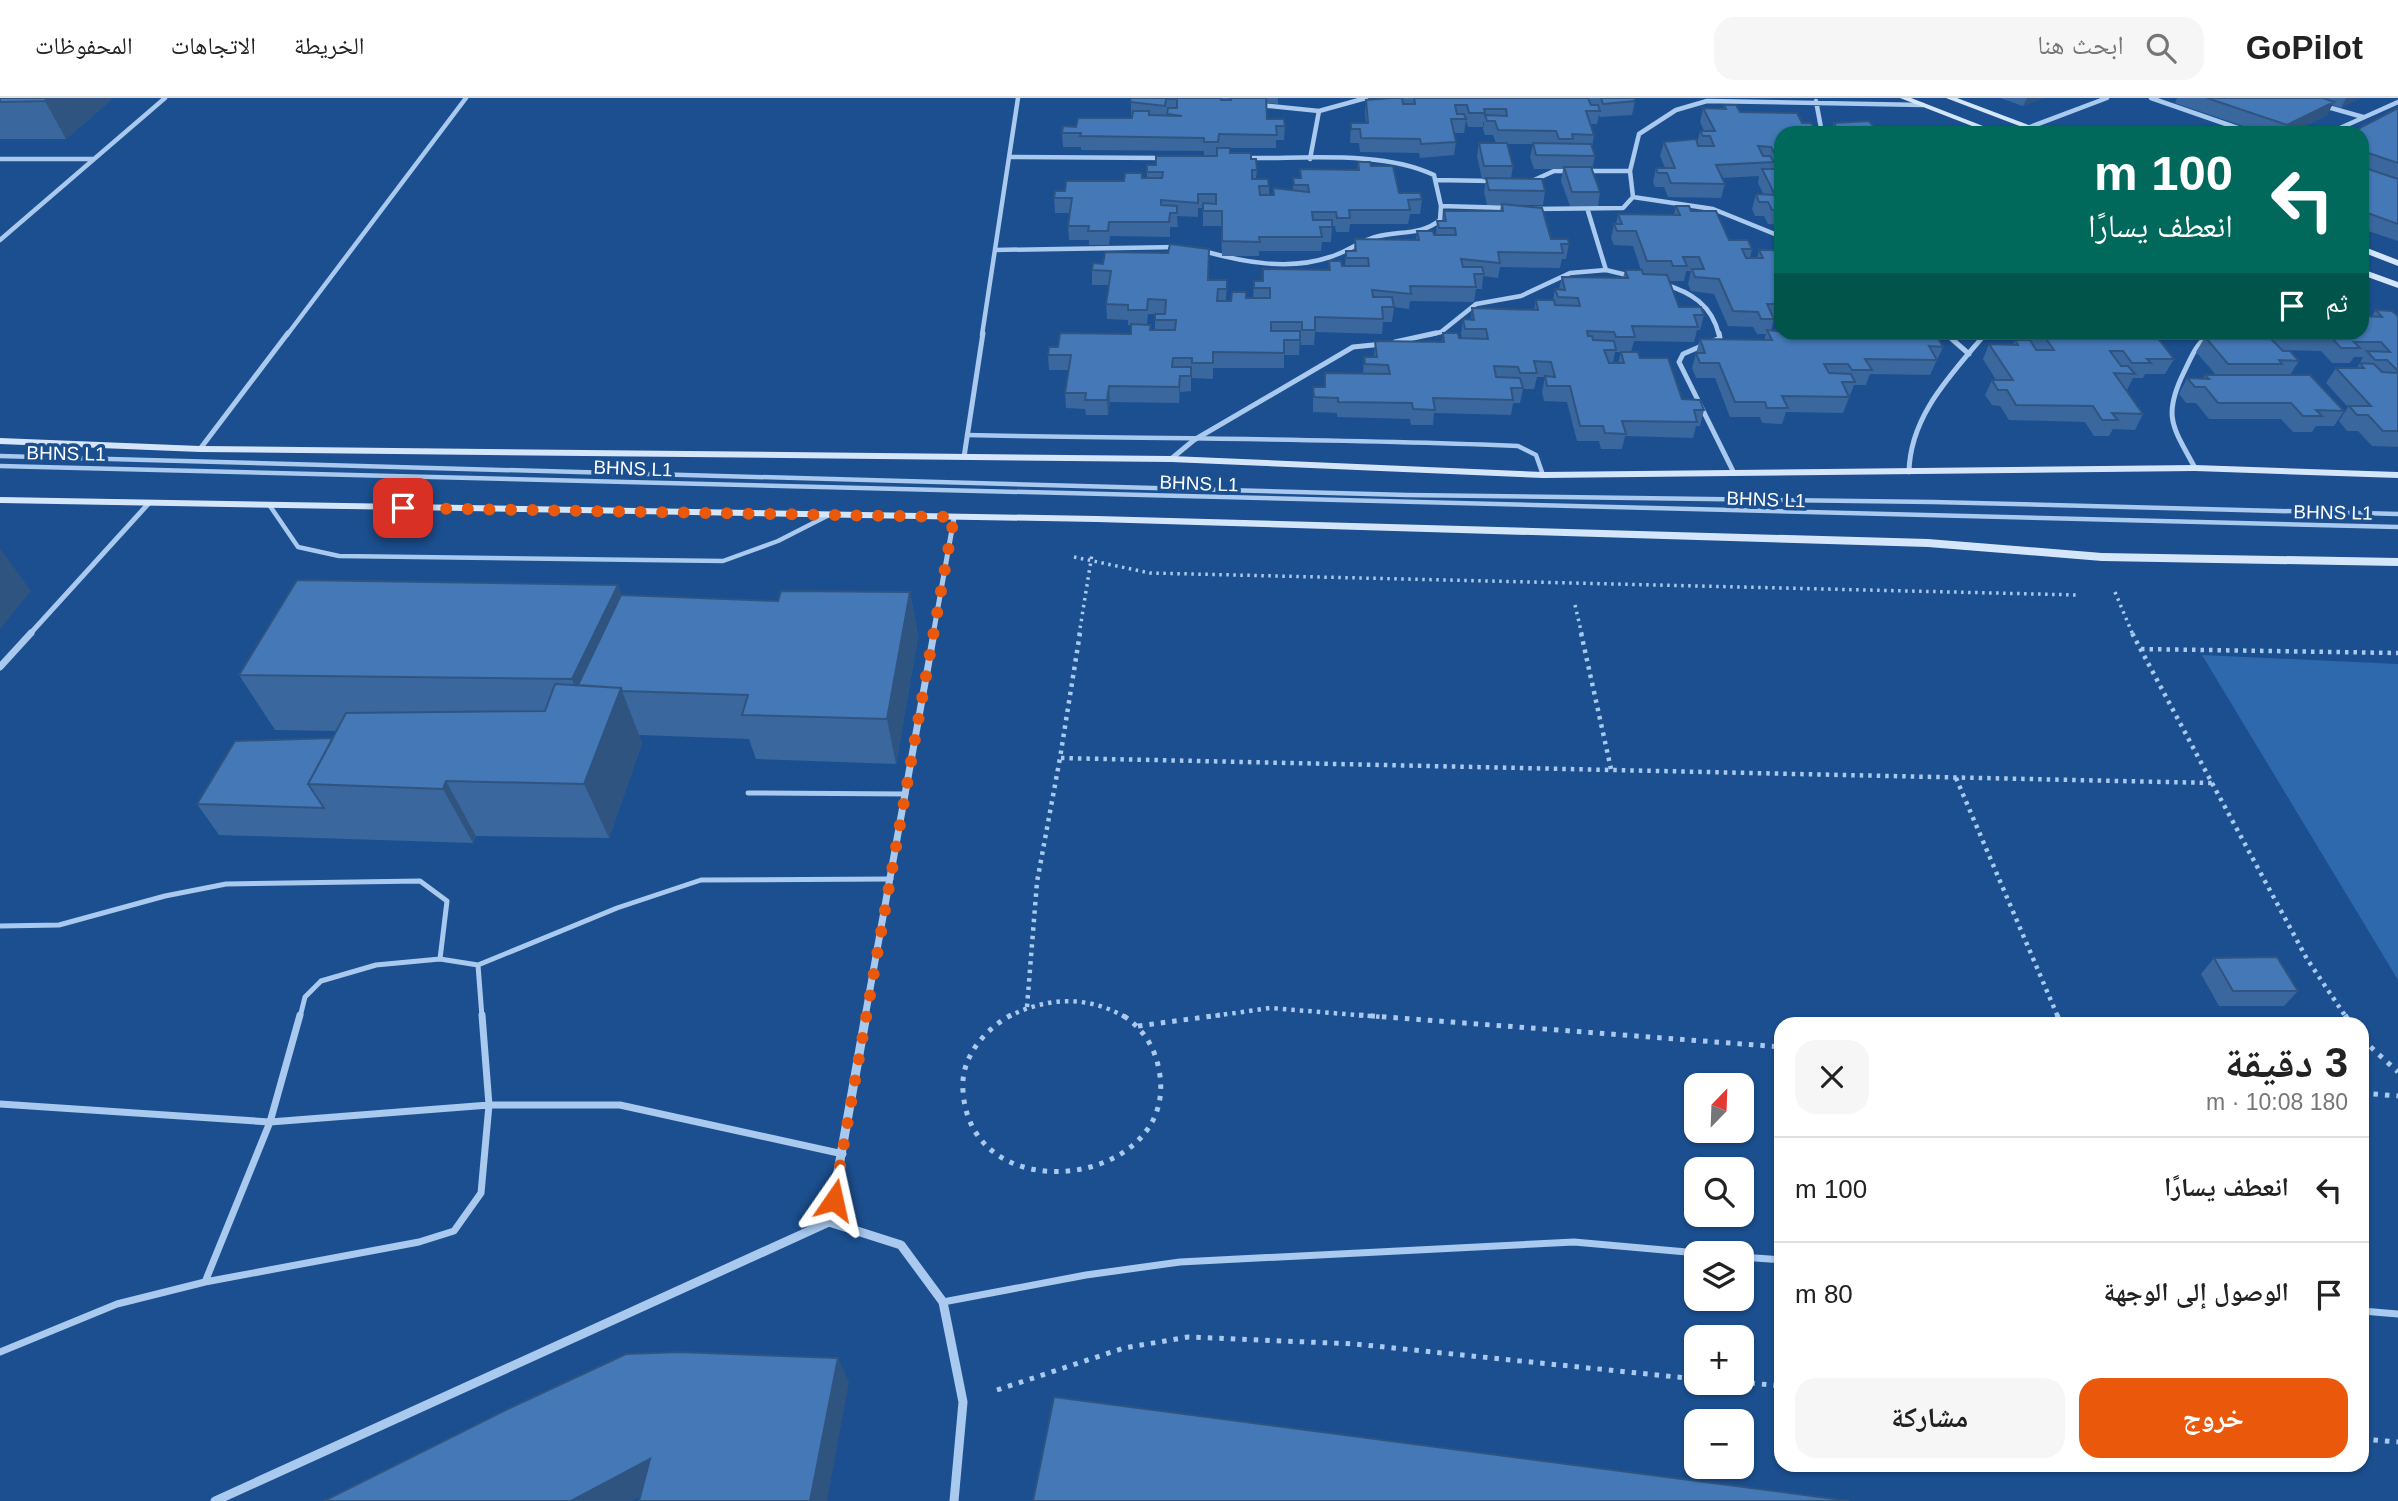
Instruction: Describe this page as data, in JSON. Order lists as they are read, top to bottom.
{
  "streets": {
    "lane": ["BHNS L1"]
  },
  "north": "top right",
  "page": {
    "header": "GoPilot",
    "search": "ابحث هنا",
    "nav": ["الخريطة", "الاتجاهات", "المحفوظات"],
    "turn": ["100 m", "انعطف يسارًا"],
    "then": "ثم",
    "heading": ["3 دقيقة", "180 m · 10:08"],
    "map_buttons": ["+", "−"],
    "list": [
      {
        "name": "انعطف يسارًا",
        "value": "100 m"
      },
      {
        "name": "الوصول إلى الوجهة",
        "value": "80 m"
      }
    ],
    "buttons": ["خروج", "مشاركة"]
  }
}
